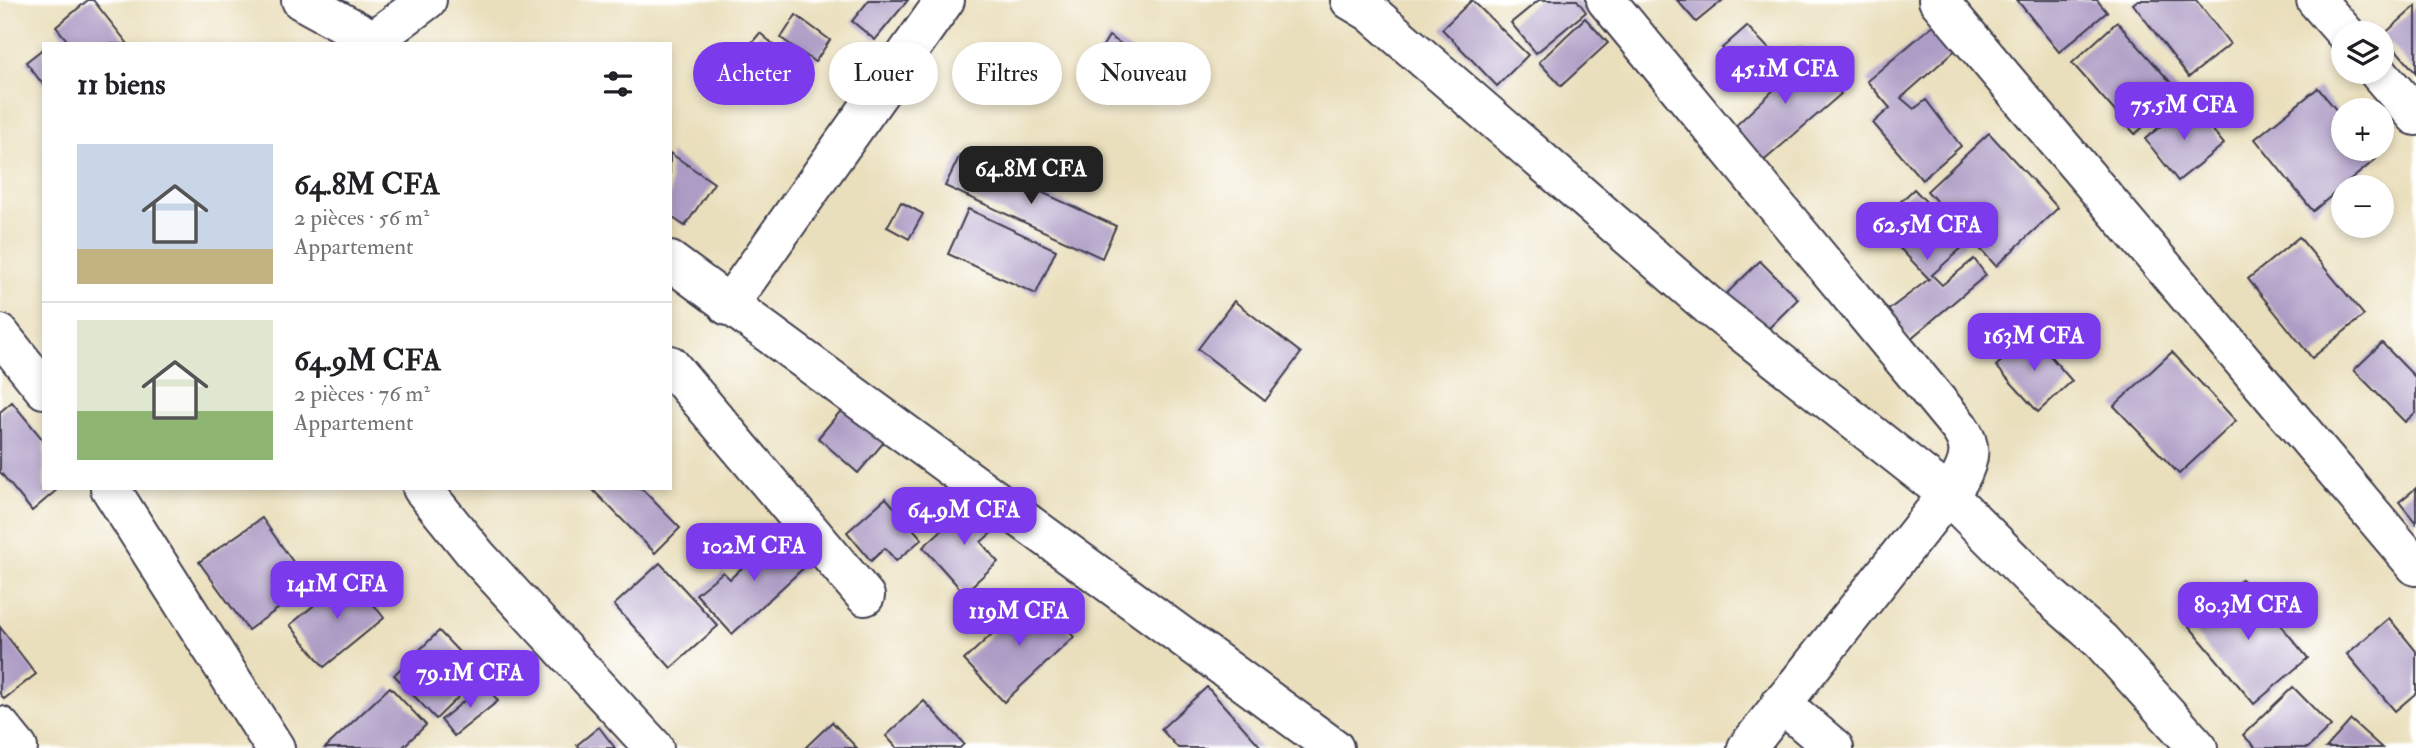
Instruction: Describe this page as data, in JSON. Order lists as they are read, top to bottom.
{
  "page": {
    "map_buttons": ["+", "−"],
    "chip": [
      "Acheter",
      "Louer",
      "Filtres",
      "Nouveau"
    ],
    "heading": "11 biens",
    "price": [
      "45.1M CFA",
      "75.5M CFA",
      "64.8M CFA",
      "62.5M CFA",
      "163M CFA",
      "64.9M CFA",
      "102M CFA",
      "141M CFA",
      "80.3M CFA",
      "119M CFA",
      "79.1M CFA"
    ],
    "list": [
      {
        "name": "64.8M CFA",
        "note": "2 pièces · 56 m² · Appartement"
      },
      {
        "name": "64.9M CFA",
        "note": "2 pièces · 76 m² · Appartement"
      }
    ]
  }
}
